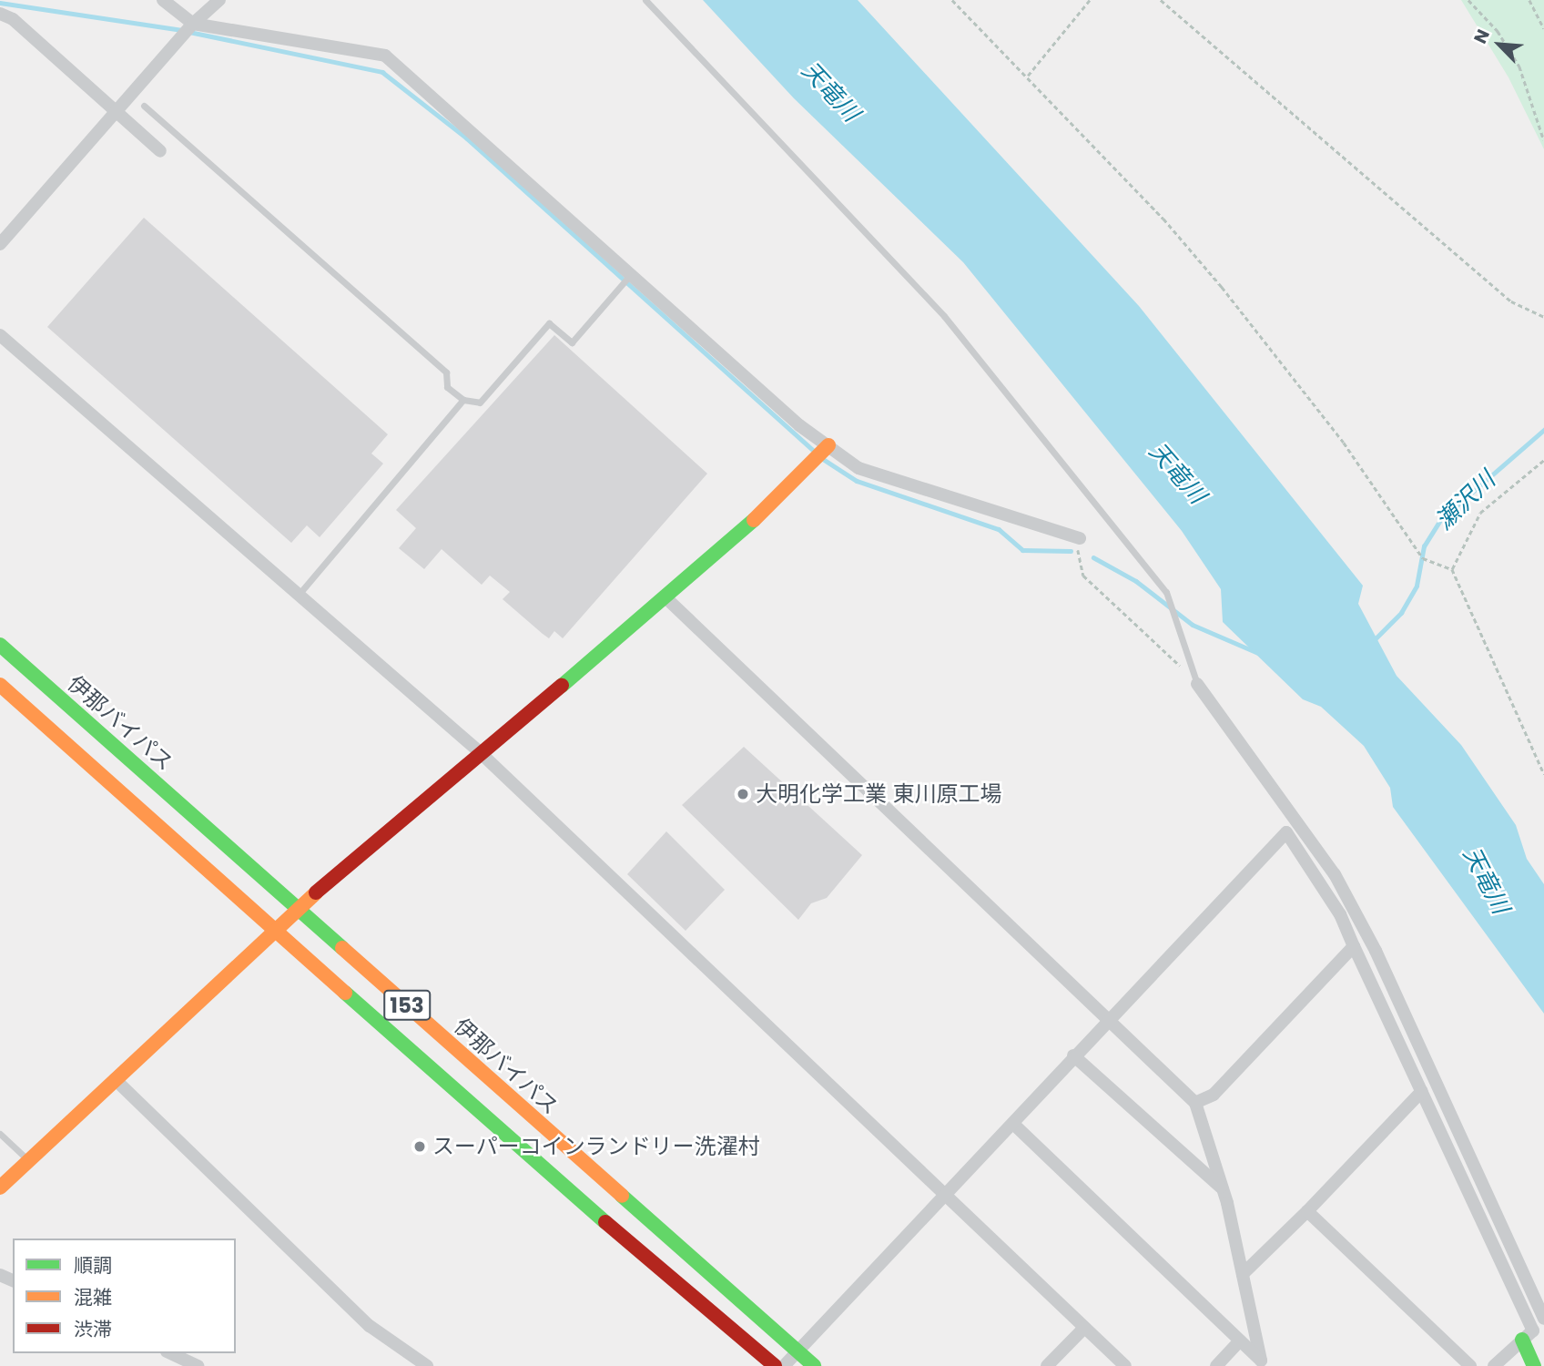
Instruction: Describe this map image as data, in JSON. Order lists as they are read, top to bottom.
{
  "streets": {
    "main road": ["伊那バイパス", "153"]
  },
  "water": ["天竜川", "瀬沢川"],
  "places": ["大明化学工業 東川原工場", "スーパーコインランドリー洗濯村"],
  "legend": ["順調", "混雑", "渋滞"],
  "north": "top left"
}
